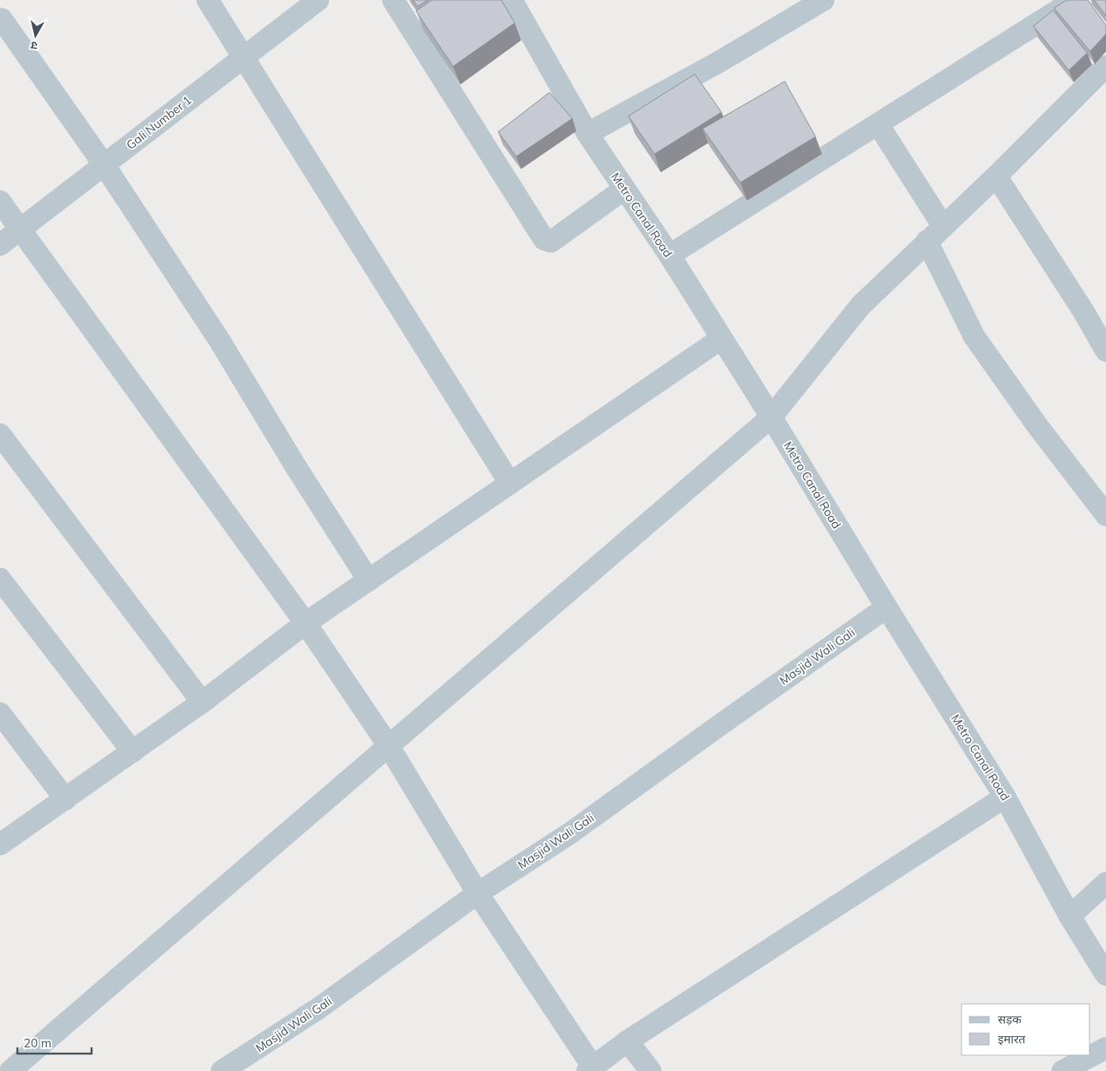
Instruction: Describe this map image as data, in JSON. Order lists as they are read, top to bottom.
{
  "streets": {
    "street": ["Gali Number 1", "Metro Canal Road", "Masjid Wali Gali"]
  },
  "crossings": [
    ["Metro Canal Road", "Masjid Wali Gali"]
  ],
  "legend": ["सड़क", "इमारत"],
  "scale_bar": "20 m",
  "north": "bottom"
}
